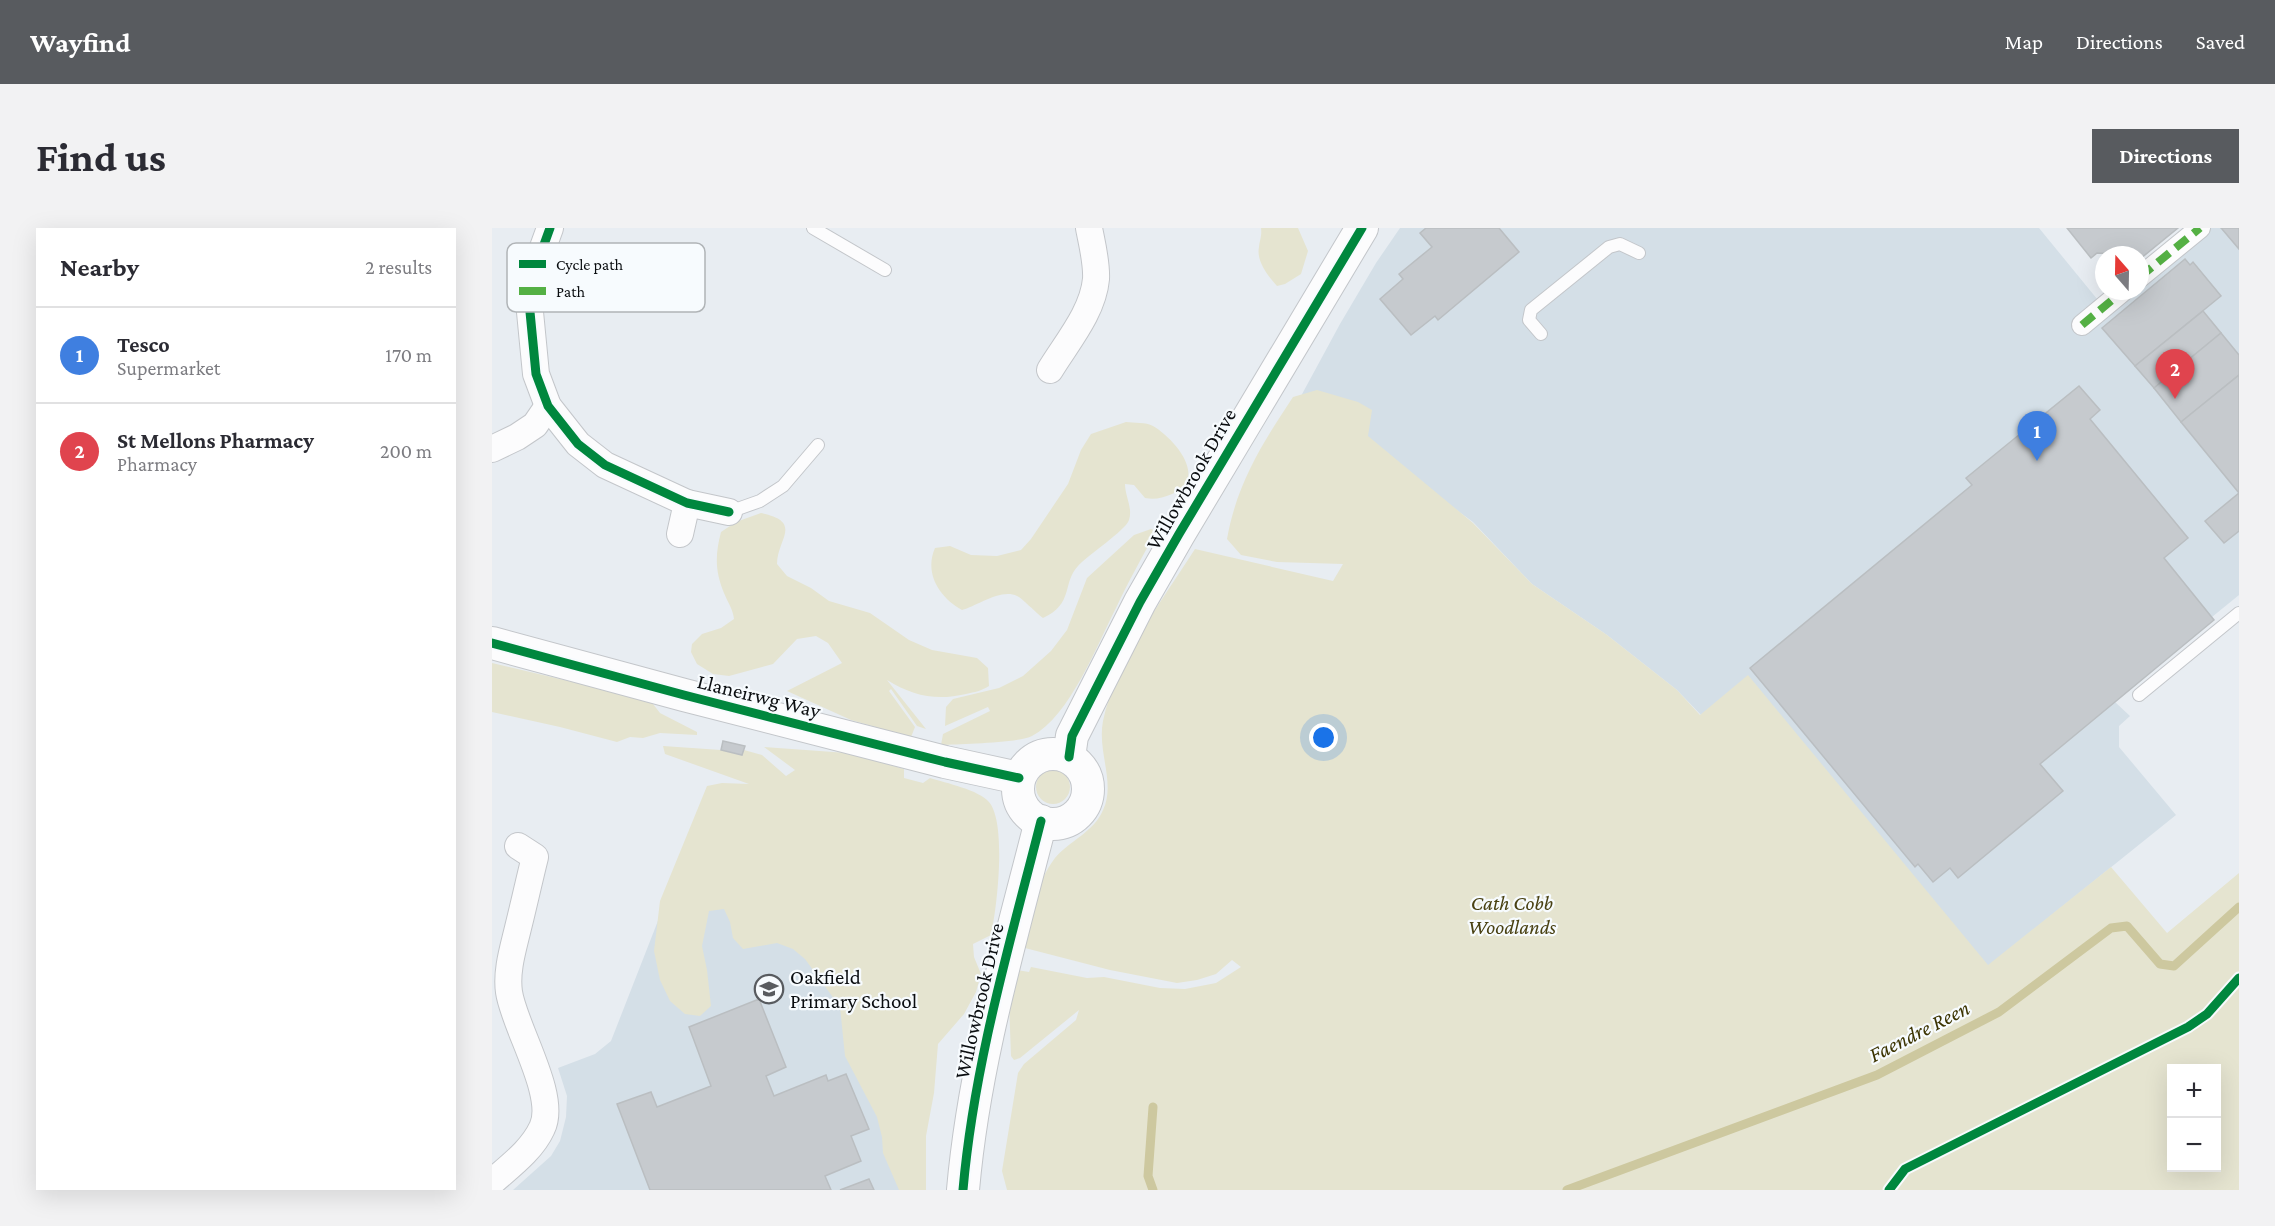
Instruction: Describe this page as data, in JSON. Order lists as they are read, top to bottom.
{
  "streets": {
    "street": ["Willowbrook Drive", "Llaneirwg Way"]
  },
  "crossings": [
    ["Willowbrook Drive", "Llaneirwg Way"]
  ],
  "water": ["Faendre Reen"],
  "parks": ["Cath Cobb Woodlands"],
  "places": {
    "school or university": ["Oakfield Primary School"]
  },
  "legend": ["Cycle path", "Path"],
  "north": "top",
  "page": {
    "header": "Wayfind",
    "nav": ["Map", "Directions", "Saved"],
    "buttons": "Directions",
    "title": "Find us",
    "heading": ["Nearby", "2 results"],
    "list": [
      {
        "mark": "1",
        "name": "Tesco",
        "note": "Supermarket",
        "value": "170 m"
      },
      {
        "mark": "2",
        "name": "St Mellons Pharmacy",
        "note": "Pharmacy",
        "value": "200 m"
      }
    ],
    "pins": ["2", "1"],
    "map_buttons": ["+", "−"]
  }
}
